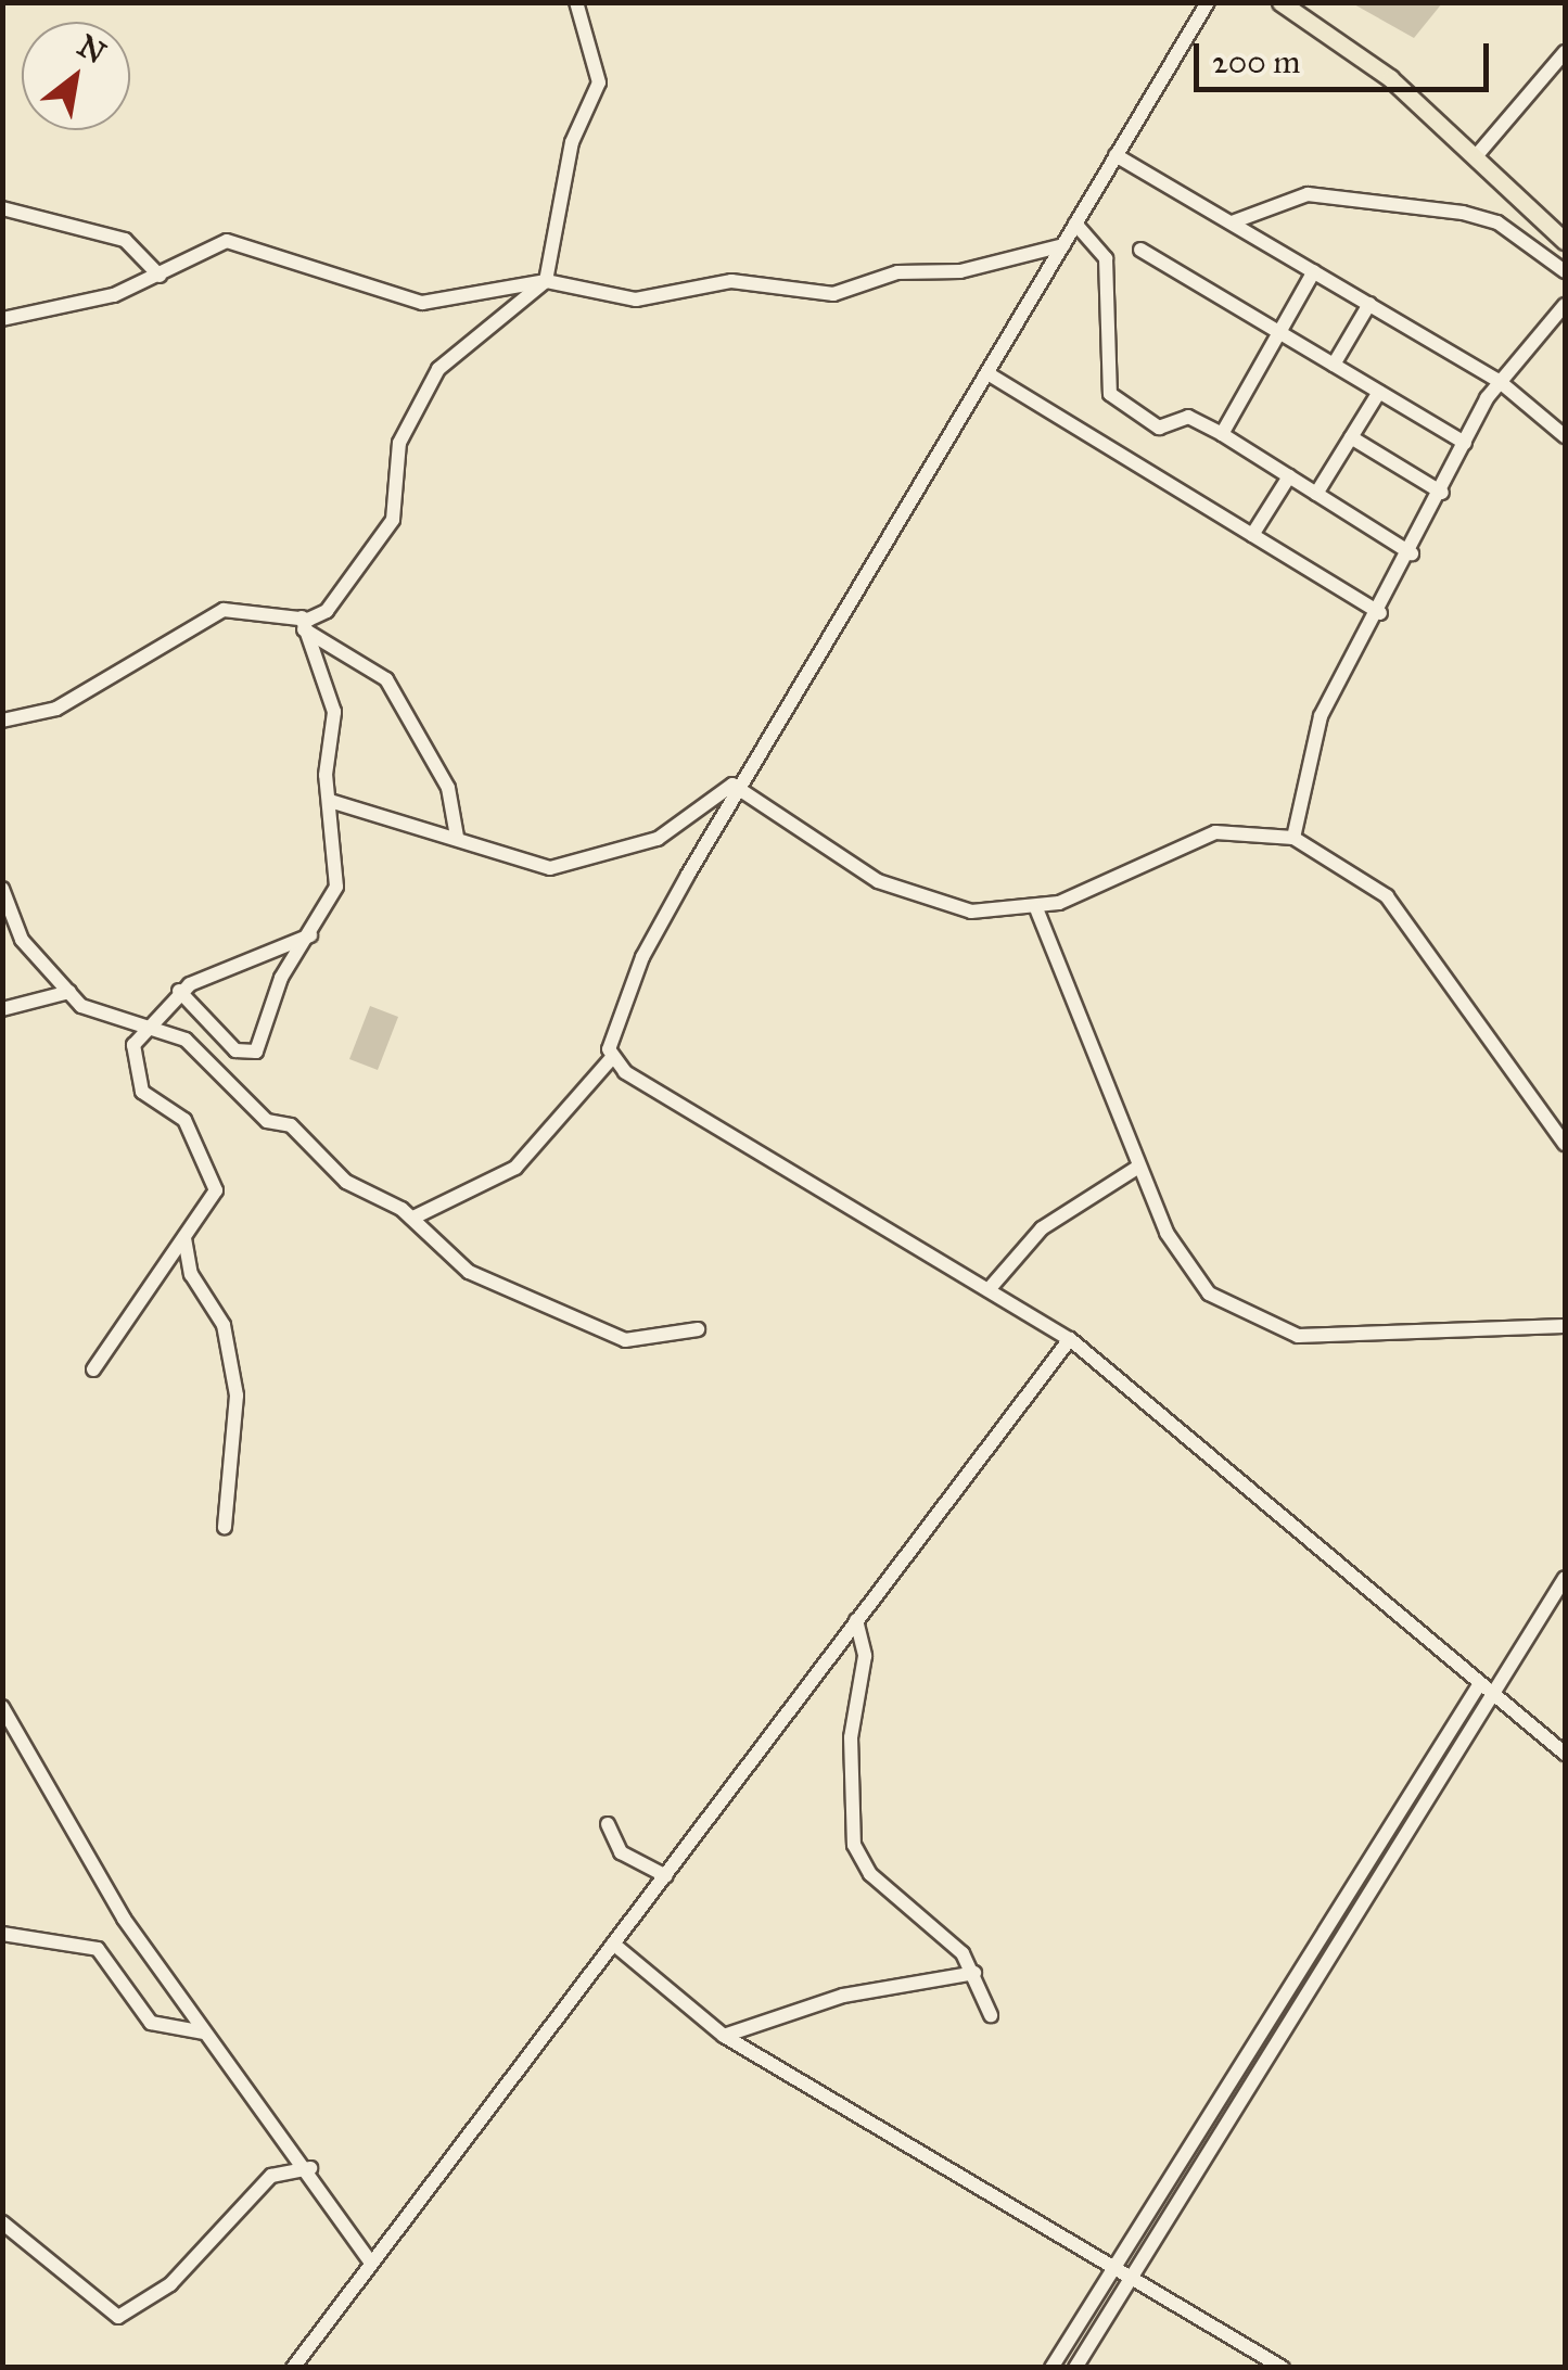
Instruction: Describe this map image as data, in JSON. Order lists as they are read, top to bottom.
{
  "scale_bar": "200 m",
  "north": "top right"
}
